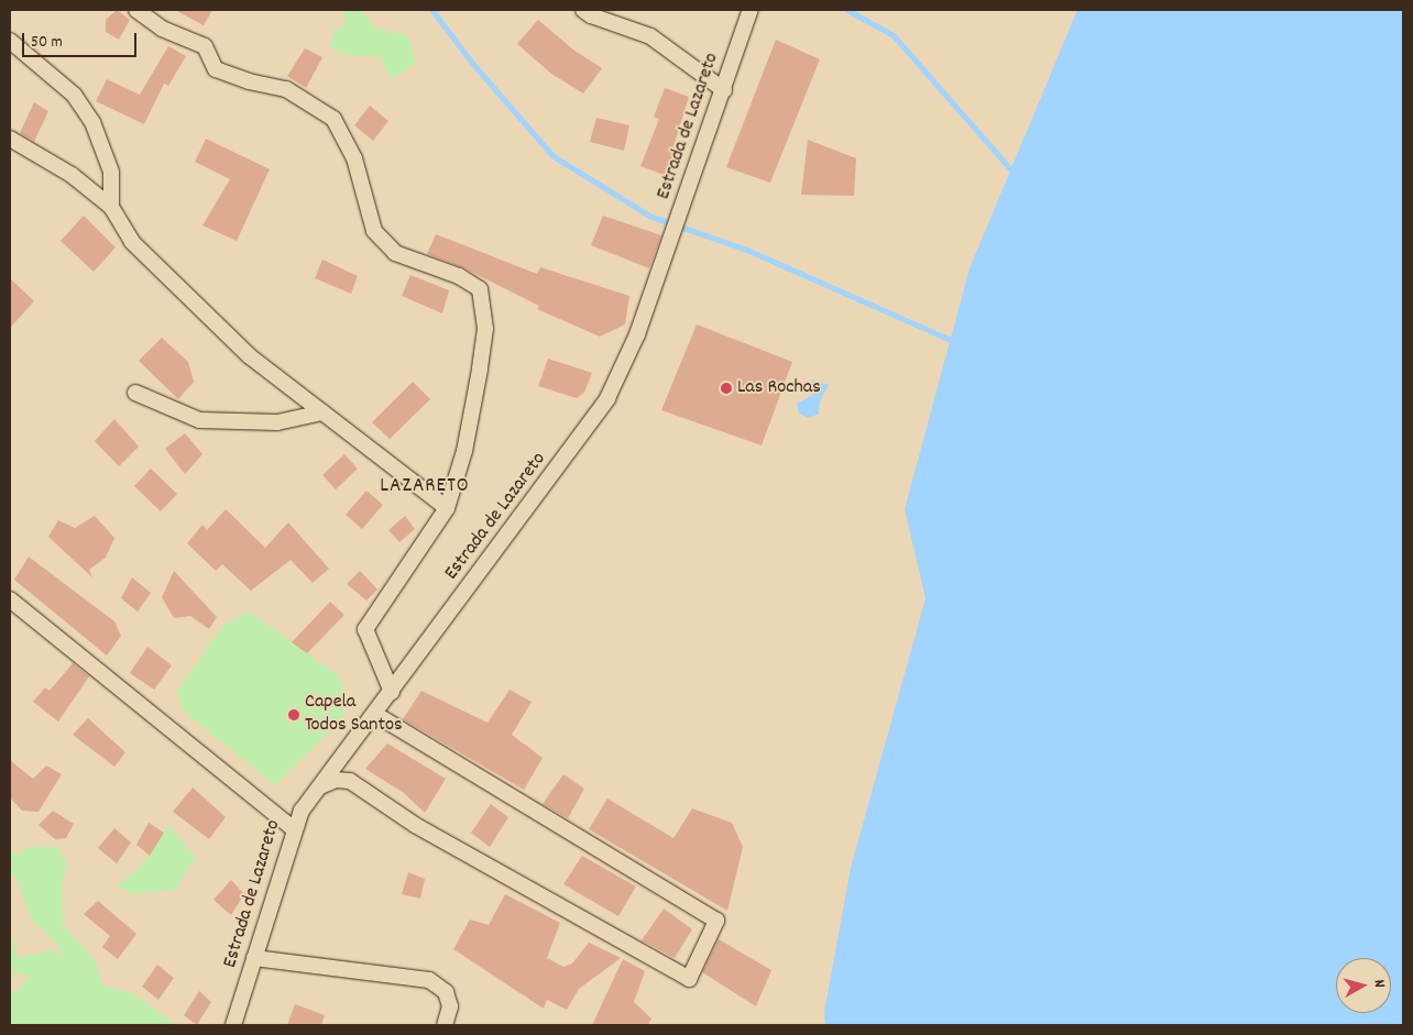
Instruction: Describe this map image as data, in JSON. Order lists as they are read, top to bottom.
{
  "streets": {
    "street": ["Estrada de Lazareto"]
  },
  "districts": ["LAZARETO"],
  "places": ["Las Rochas", "Capela Todos Santos"],
  "scale_bar": "50 m",
  "north": "right"
}
